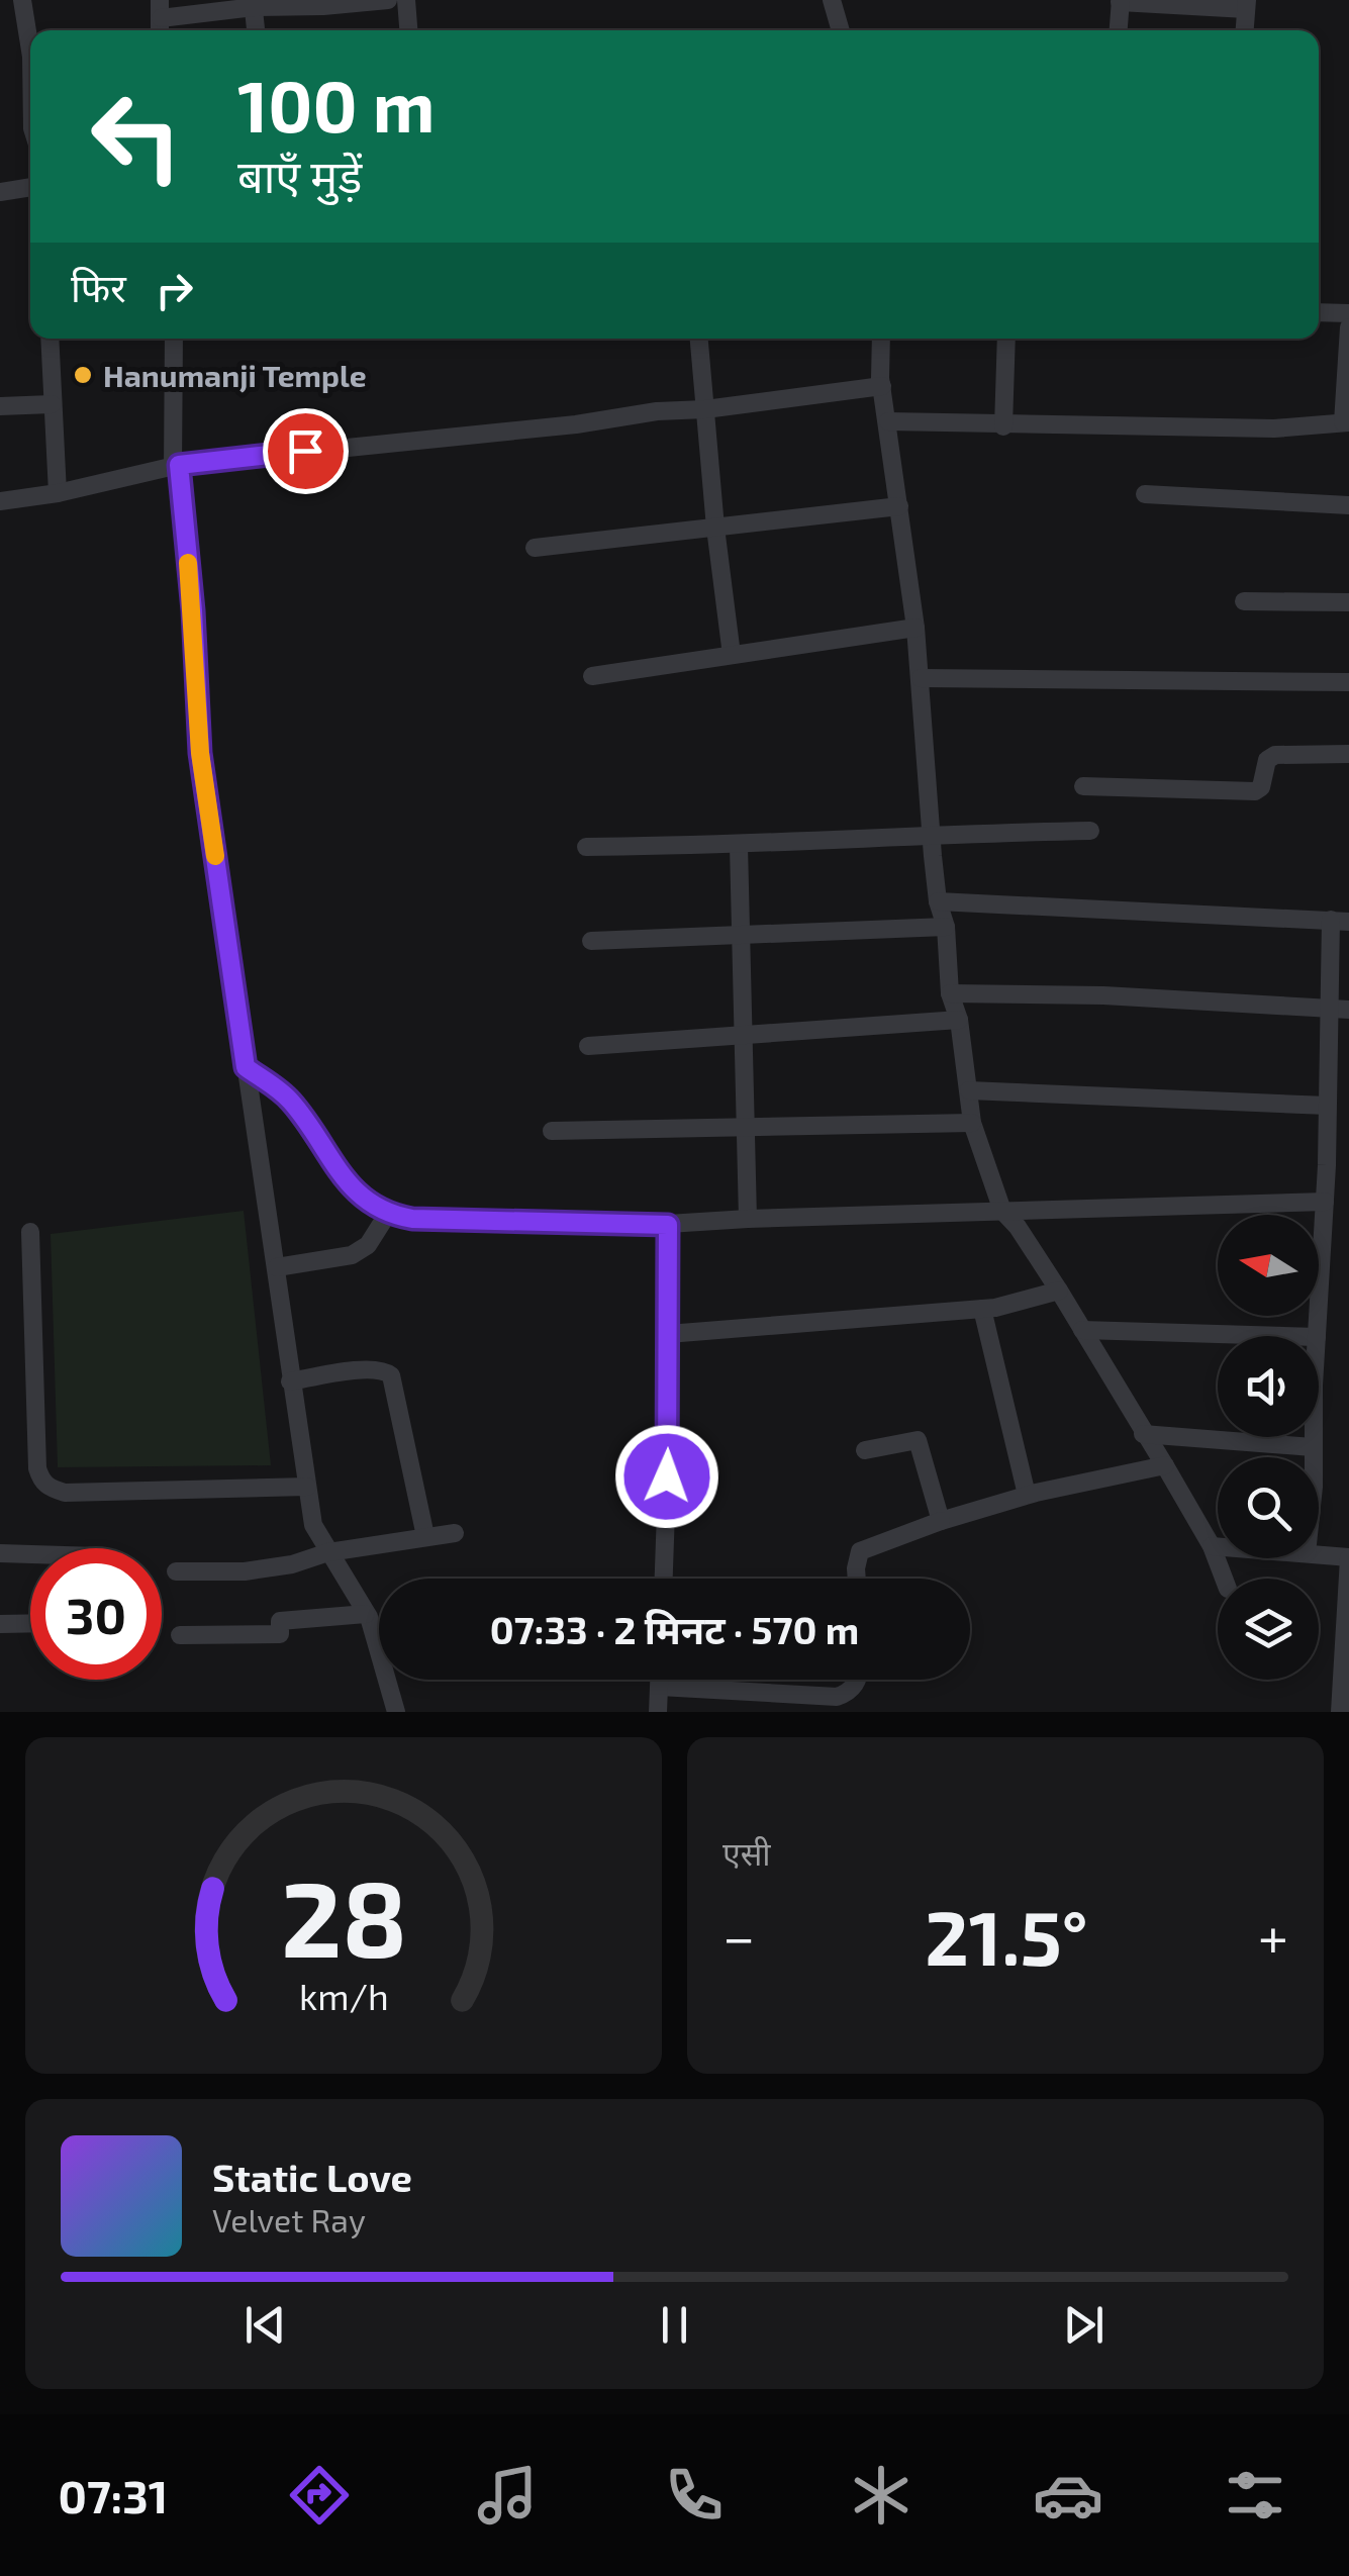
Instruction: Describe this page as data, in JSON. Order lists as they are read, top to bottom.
{
  "places": ["Hanumanji Temple"],
  "north": "left",
  "page": {
    "turn": ["100 m", "बाएँ मुड़ें"],
    "then": "फिर",
    "limit": "30",
    "trip": "07:33 · 2 मिनट · 570 m",
    "tile": "एसी",
    "heat": ["−", "21.5°", "+"],
    "song": ["Static Love", "Velvet Ray"],
    "tabs": "07:31",
    "gauge": ["28", "km/h"]
  }
}
